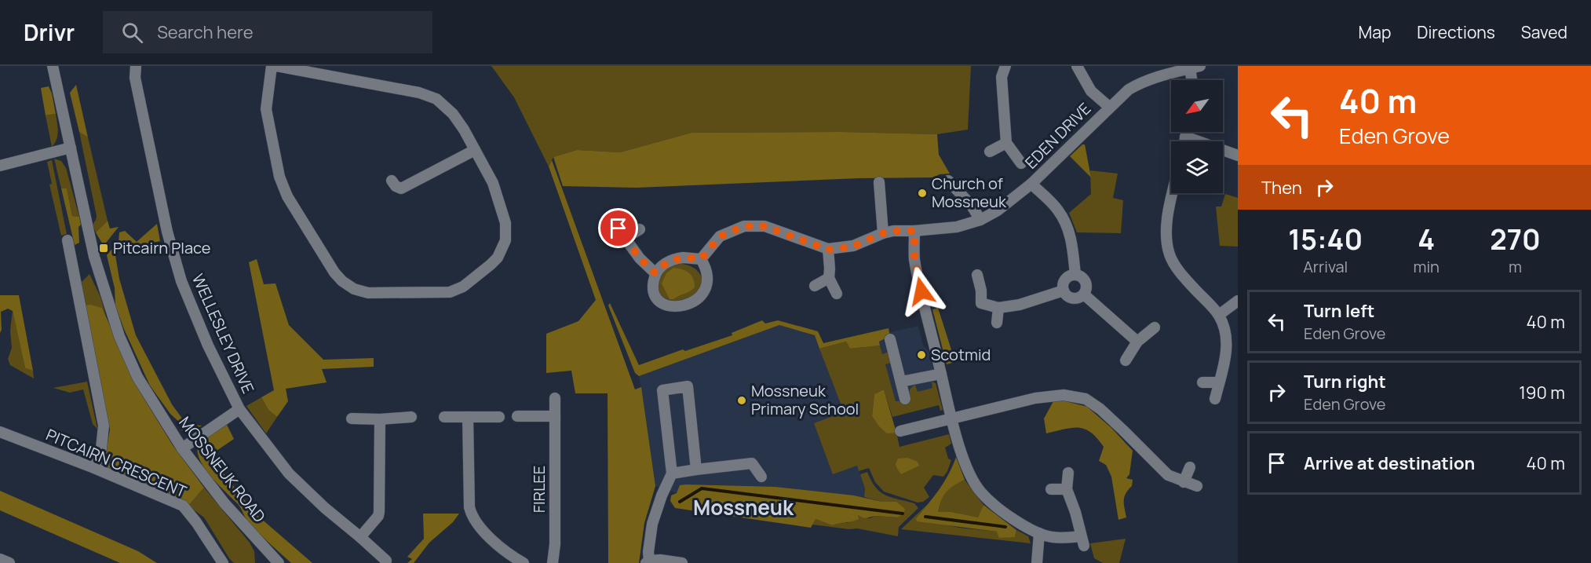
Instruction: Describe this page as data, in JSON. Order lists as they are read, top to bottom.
{
  "streets": {
    "street": [
      "EDEN DRIVE",
      "WELLESLEY DRIVE",
      "PITCAIRN CRESCENT",
      "MOSSNEUK ROAD",
      "FIRLEE"
    ]
  },
  "crossings": [
    ["WELLESLEY DRIVE", "MOSSNEUK ROAD"]
  ],
  "districts": ["Mossneuk"],
  "places": {
    "other": ["Church of Mossneuk", "Scotmid", "Mossneuk Primary School"],
    "transit": ["Pitcairn Place"]
  },
  "north": "bottom left",
  "page": {
    "header": "Drivr",
    "search": "Search here",
    "nav": ["Map", "Directions", "Saved"],
    "turn": ["40 m", "Eden Grove"],
    "then": "Then",
    "eta": [
      "15:40",
      "Arrival",
      "4",
      "min",
      "270",
      "m"
    ],
    "list": [
      {
        "name": "Turn left",
        "note": "Eden Grove",
        "value": "40 m"
      },
      {
        "name": "Turn right",
        "note": "Eden Grove",
        "value": "190 m"
      },
      {
        "name": "Arrive at destination",
        "value": "40 m"
      }
    ]
  }
}
